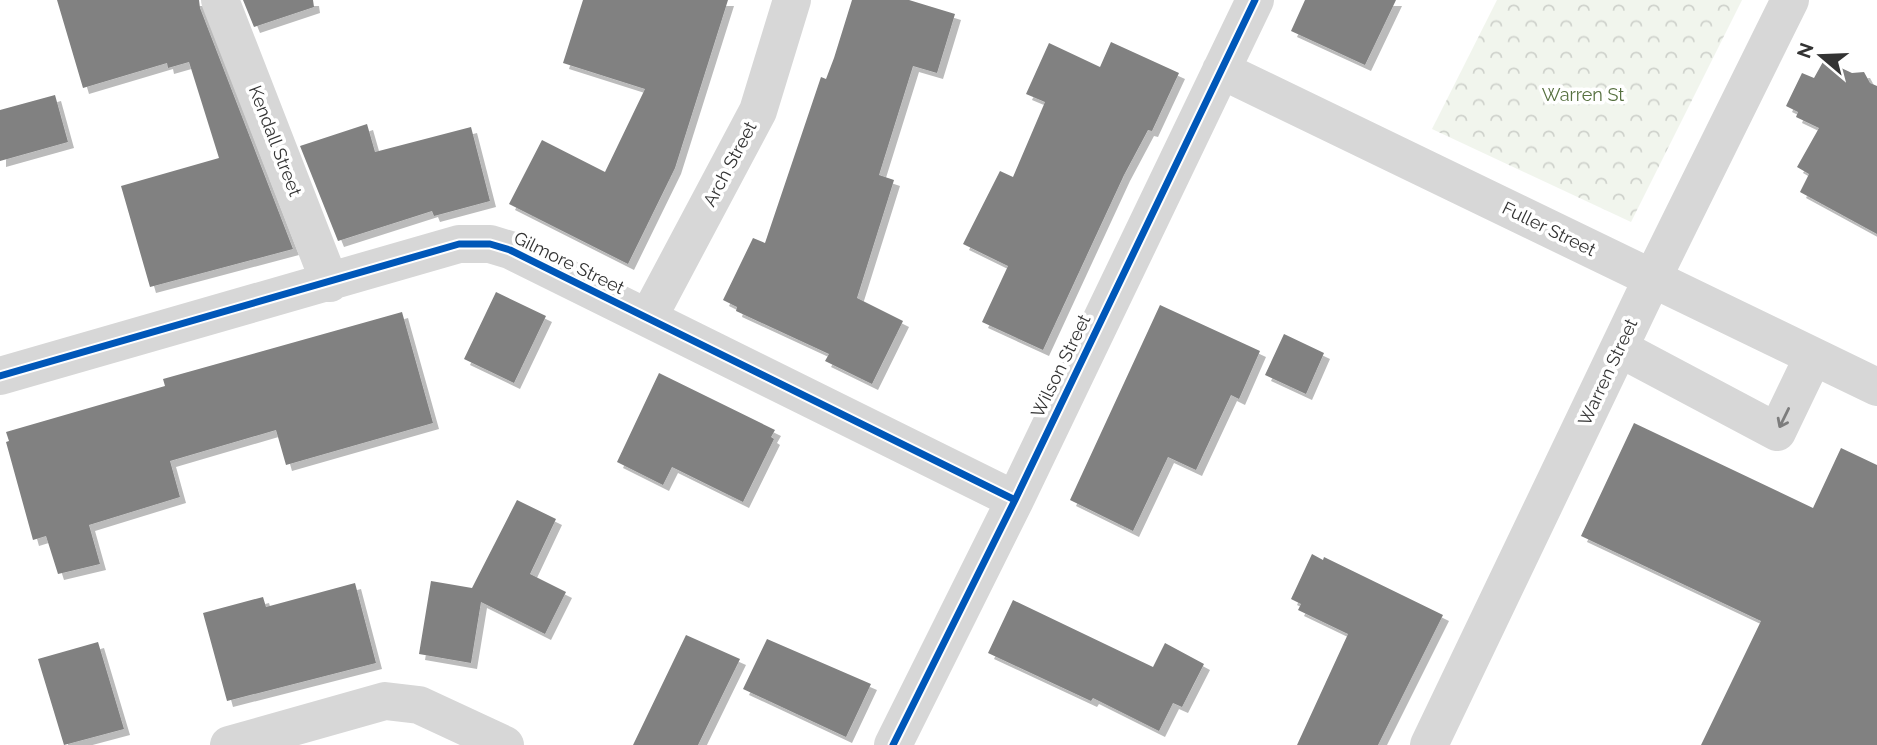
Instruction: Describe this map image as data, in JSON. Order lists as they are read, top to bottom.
{
  "streets": {
    "street": [
      "Kendall Street",
      "Arch Street",
      "Fuller Street",
      "Gilmore Street",
      "Wilson Street",
      "Warren Street"
    ]
  },
  "crossings": [
    ["Kendall Street", "Gilmore Street"],
    ["Arch Street", "Gilmore Street"],
    ["Fuller Street", "Wilson Street"],
    ["Fuller Street", "Warren Street"],
    ["Gilmore Street", "Wilson Street"]
  ],
  "parks": ["Warren St"],
  "north": "left"
}
